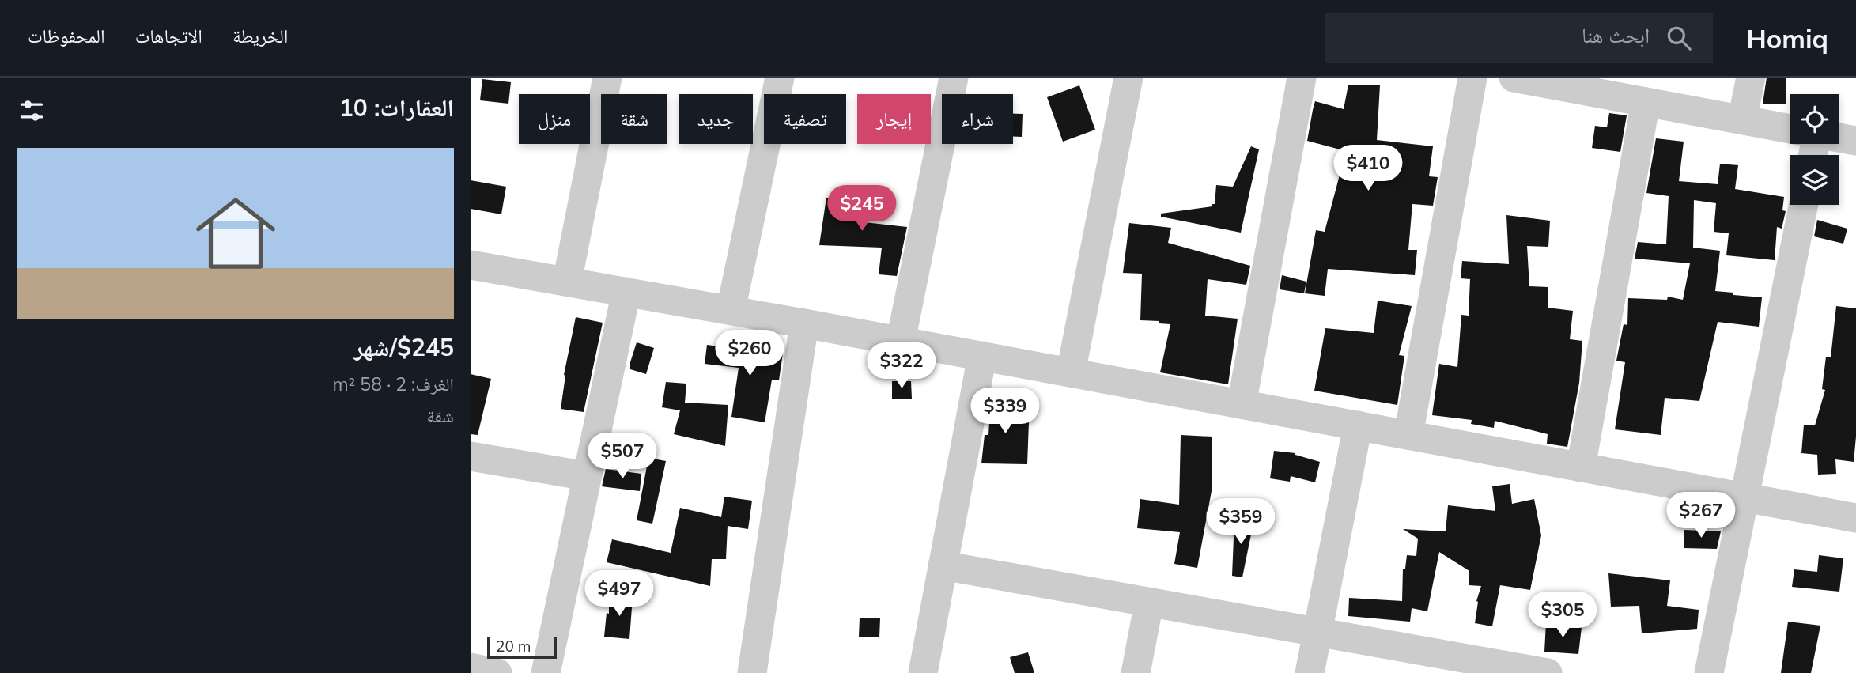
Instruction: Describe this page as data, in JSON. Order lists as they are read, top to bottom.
{
  "scale_bar": "20 m",
  "page": {
    "header": "Homiq",
    "search": "ابحث هنا",
    "nav": ["الخريطة", "الاتجاهات", "المحفوظات"],
    "heading": "العقارات: 10",
    "chip": [
      "شراء",
      "إيجار",
      "تصفية",
      "جديد",
      "شقة",
      "منزل"
    ],
    "list": [
      {
        "name": "$245/شهر",
        "note": "الغرف: 2 · 58 m² · شقة"
      }
    ],
    "price": [
      "$410",
      "$245",
      "$260",
      "$322",
      "$339",
      "$507",
      "$267",
      "$359",
      "$497",
      "$305"
    ],
    "scale": "20 m"
  }
}
